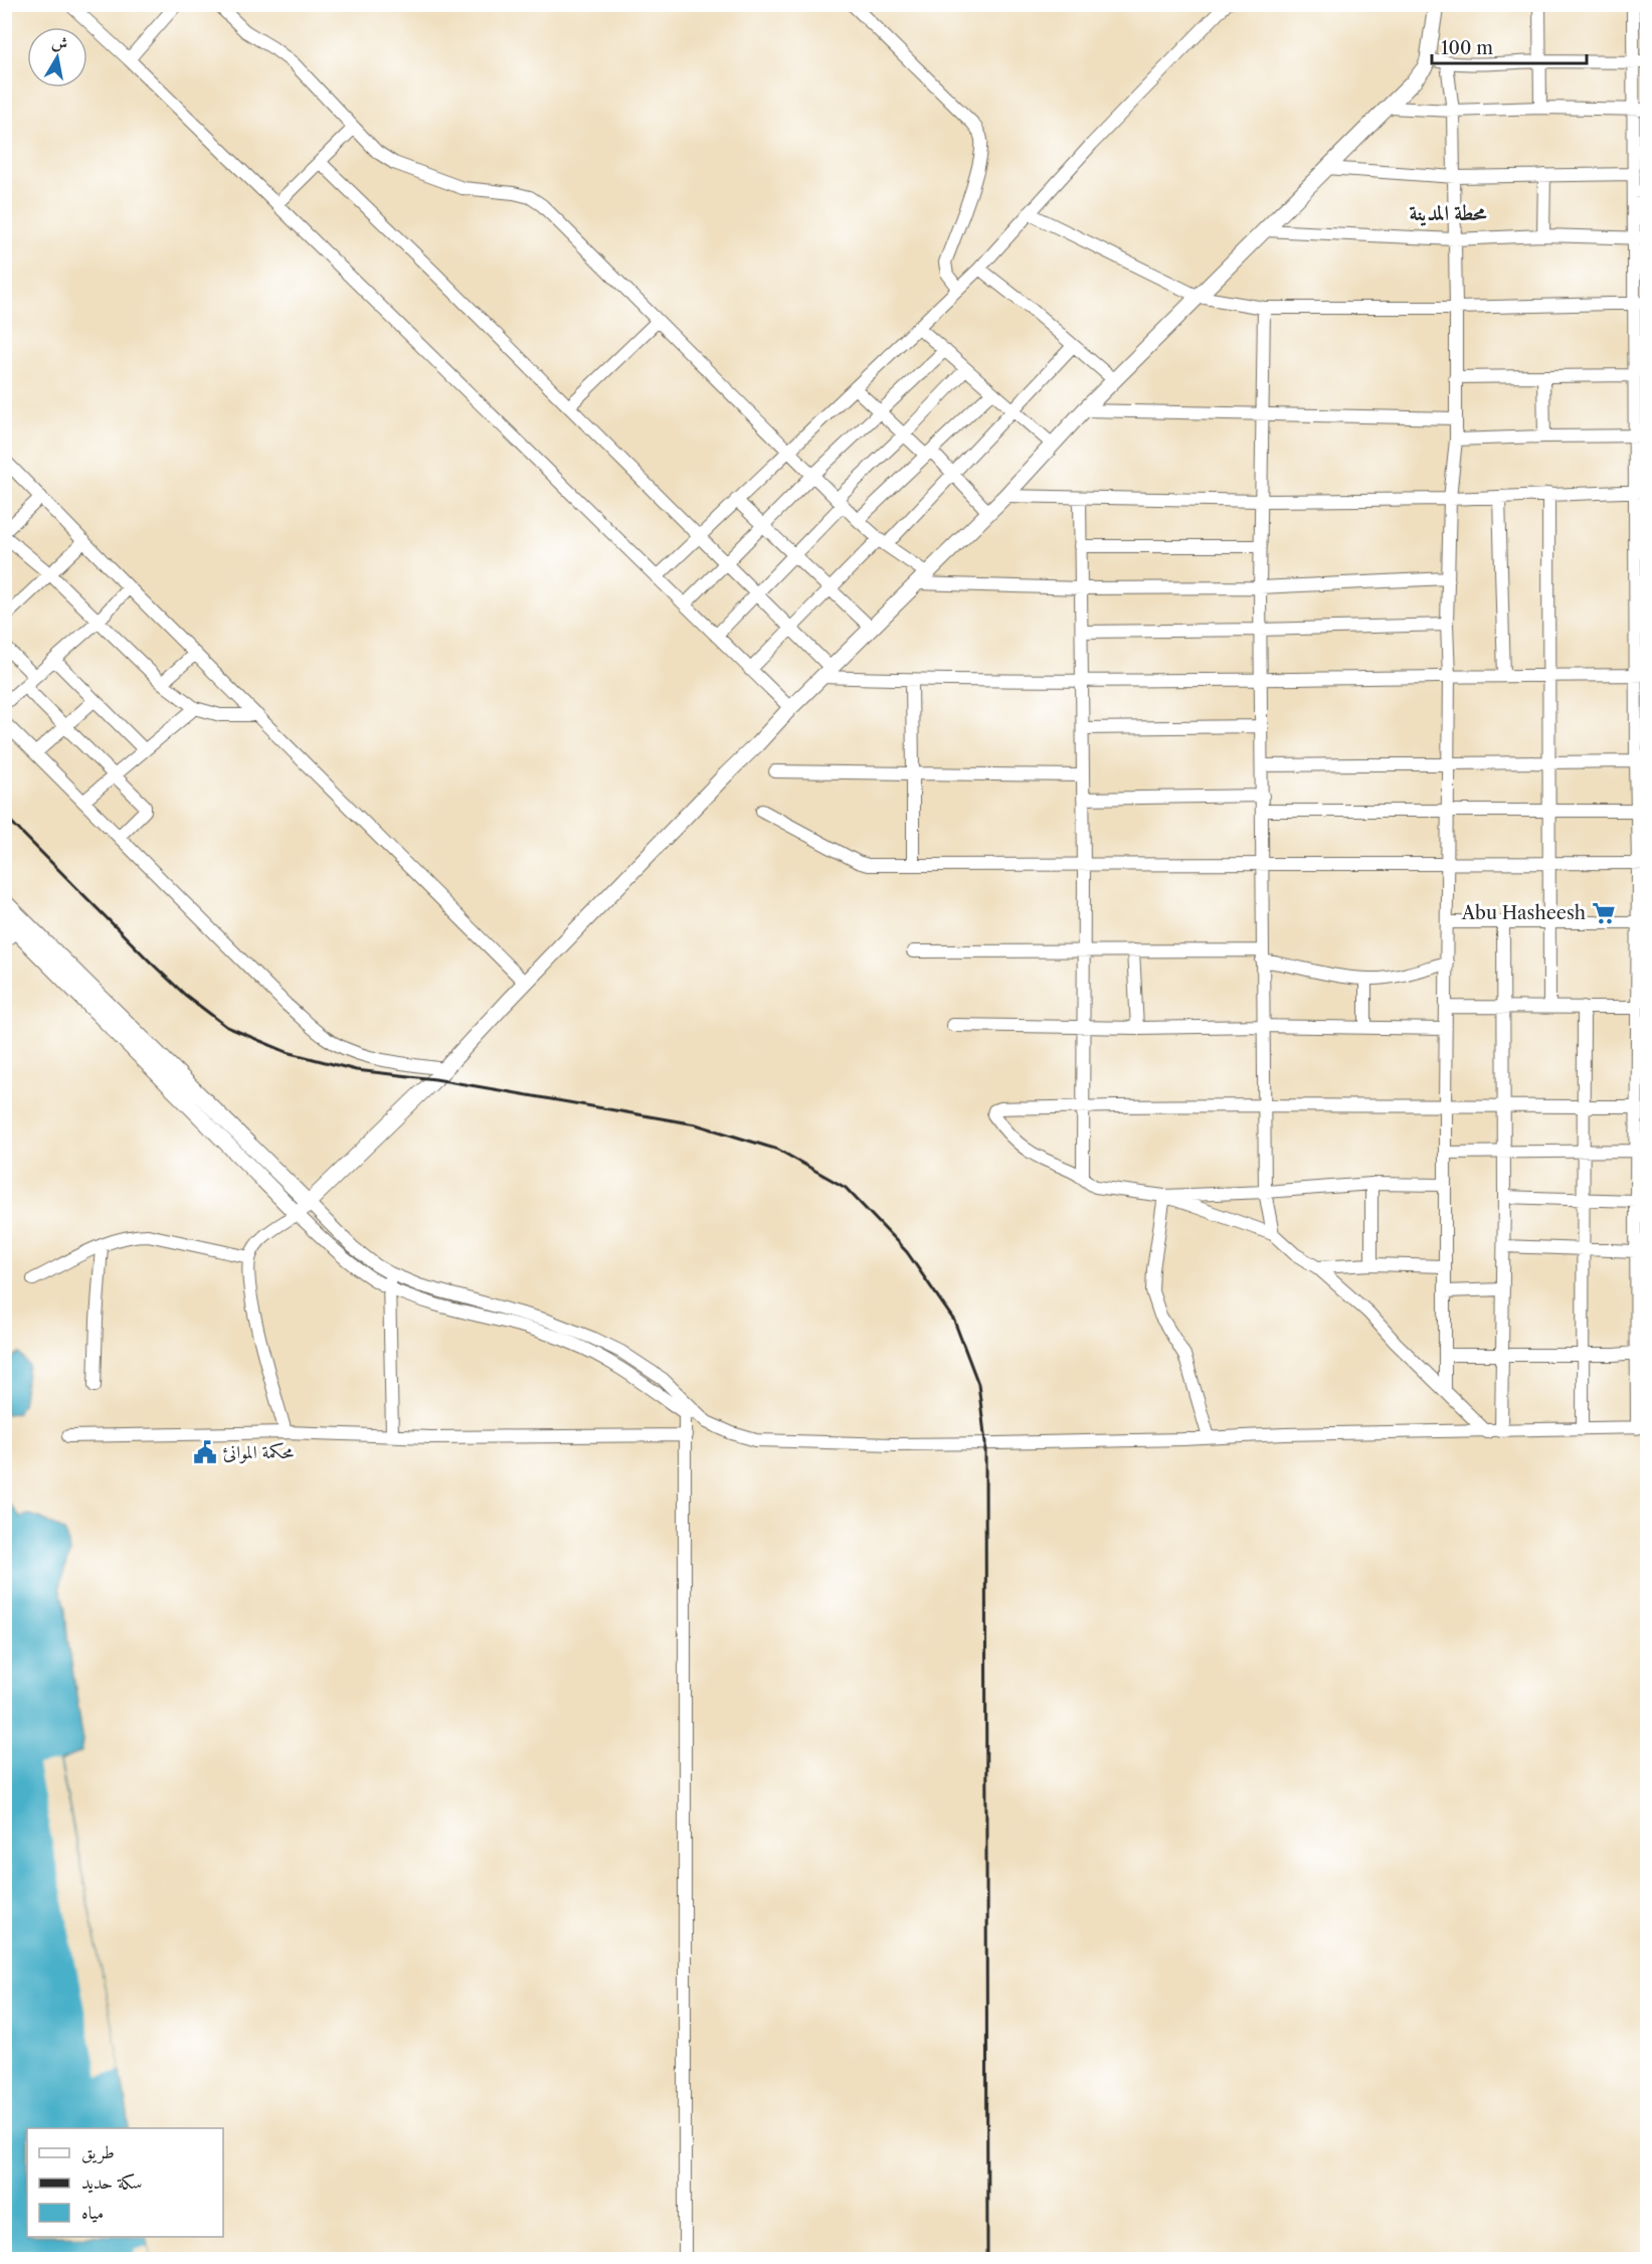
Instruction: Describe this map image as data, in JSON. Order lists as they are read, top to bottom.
{
  "districts": ["محطة المدينة"],
  "places": {
    "supermarket": ["Abu Hasheesh"],
    "public building": ["محكمة الموانئ"]
  },
  "legend": ["طريق", "سكة حديد", "مياه"],
  "scale_bar": "100 m",
  "north": "top"
}
